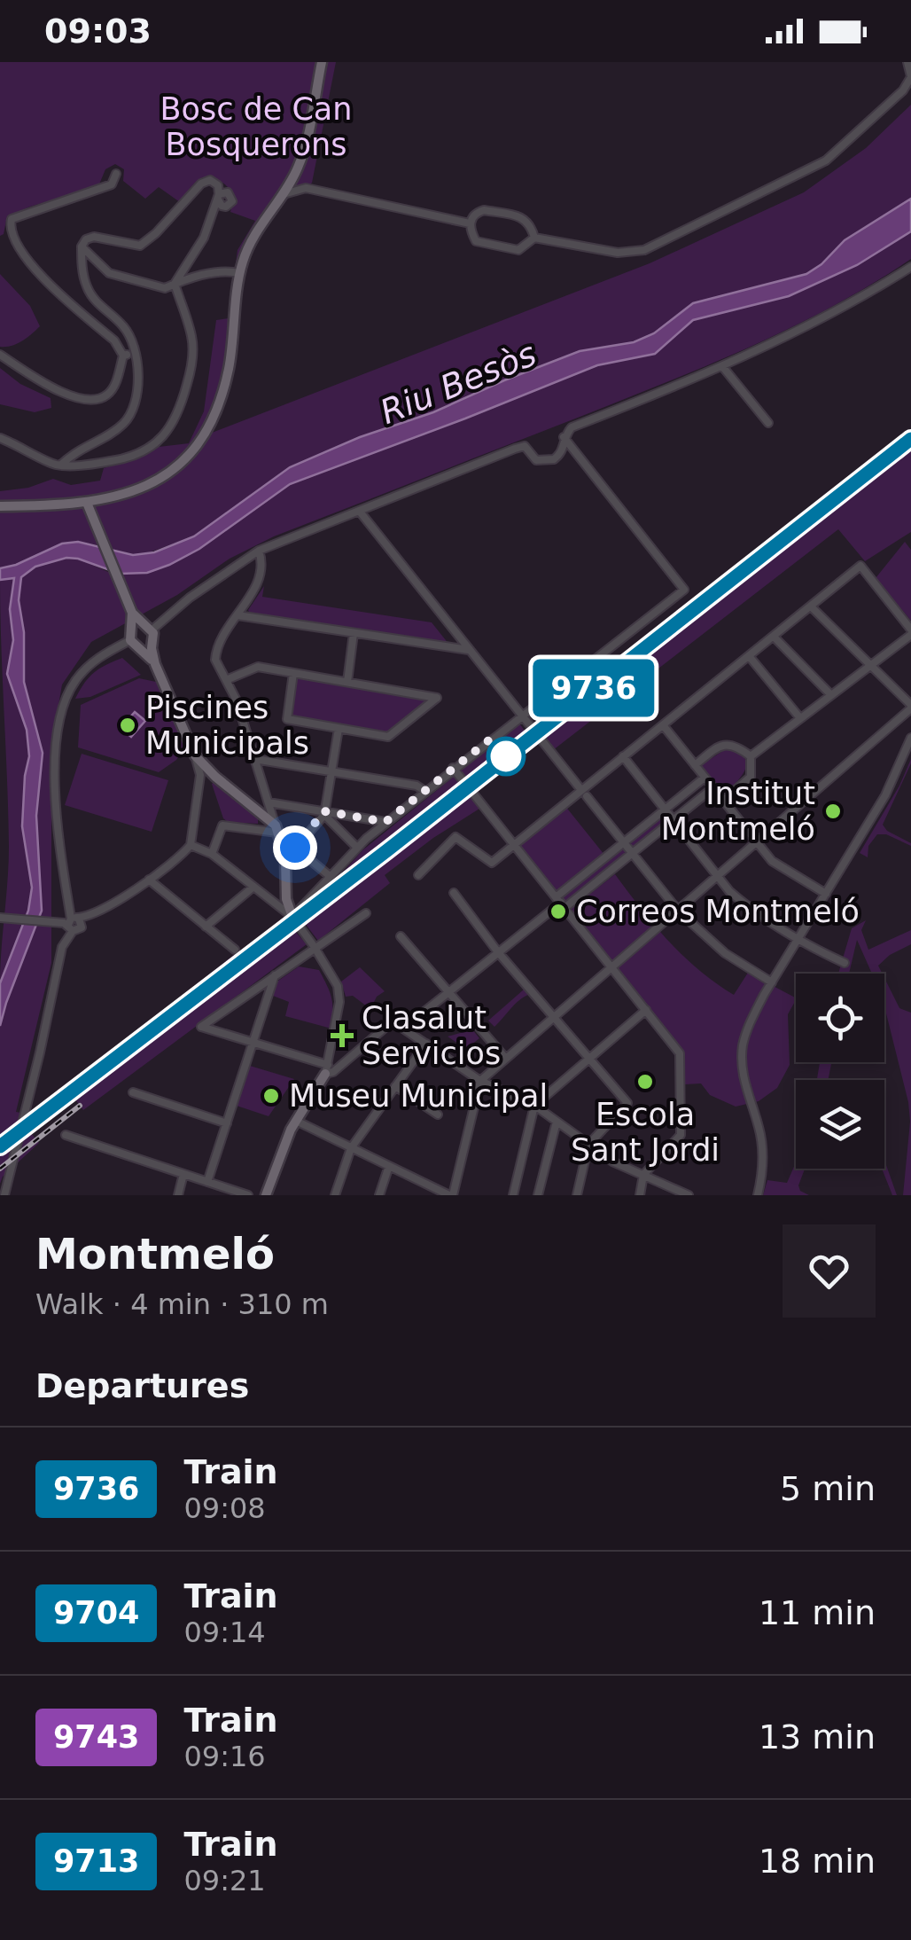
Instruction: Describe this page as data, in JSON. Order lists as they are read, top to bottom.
{
  "water": ["Riu Besòs"],
  "parks": ["Bosc de Can Bosquerons"],
  "places": {
    "other": [
      "Piscines Municipals",
      "Institut Montmeló",
      "Correos Montmeló",
      "Escola Sant Jordi",
      "Museu Municipal"
    ],
    "health": ["Clasalut Servicios"]
  },
  "page": {
    "status": "09:03",
    "on_map": "9736",
    "heading": [
      ["Montmeló", "Walk · 4 min · 310 m"],
      "Departures"
    ],
    "list": [
      {
        "mark": "9736",
        "name": "Train",
        "note": "09:08",
        "value": "5 min"
      },
      {
        "mark": "9704",
        "name": "Train",
        "note": "09:14",
        "value": "11 min"
      },
      {
        "mark": "9743",
        "name": "Train",
        "note": "09:16",
        "value": "13 min"
      },
      {
        "mark": "9713",
        "name": "Train",
        "note": "09:21",
        "value": "18 min"
      }
    ]
  }
}
